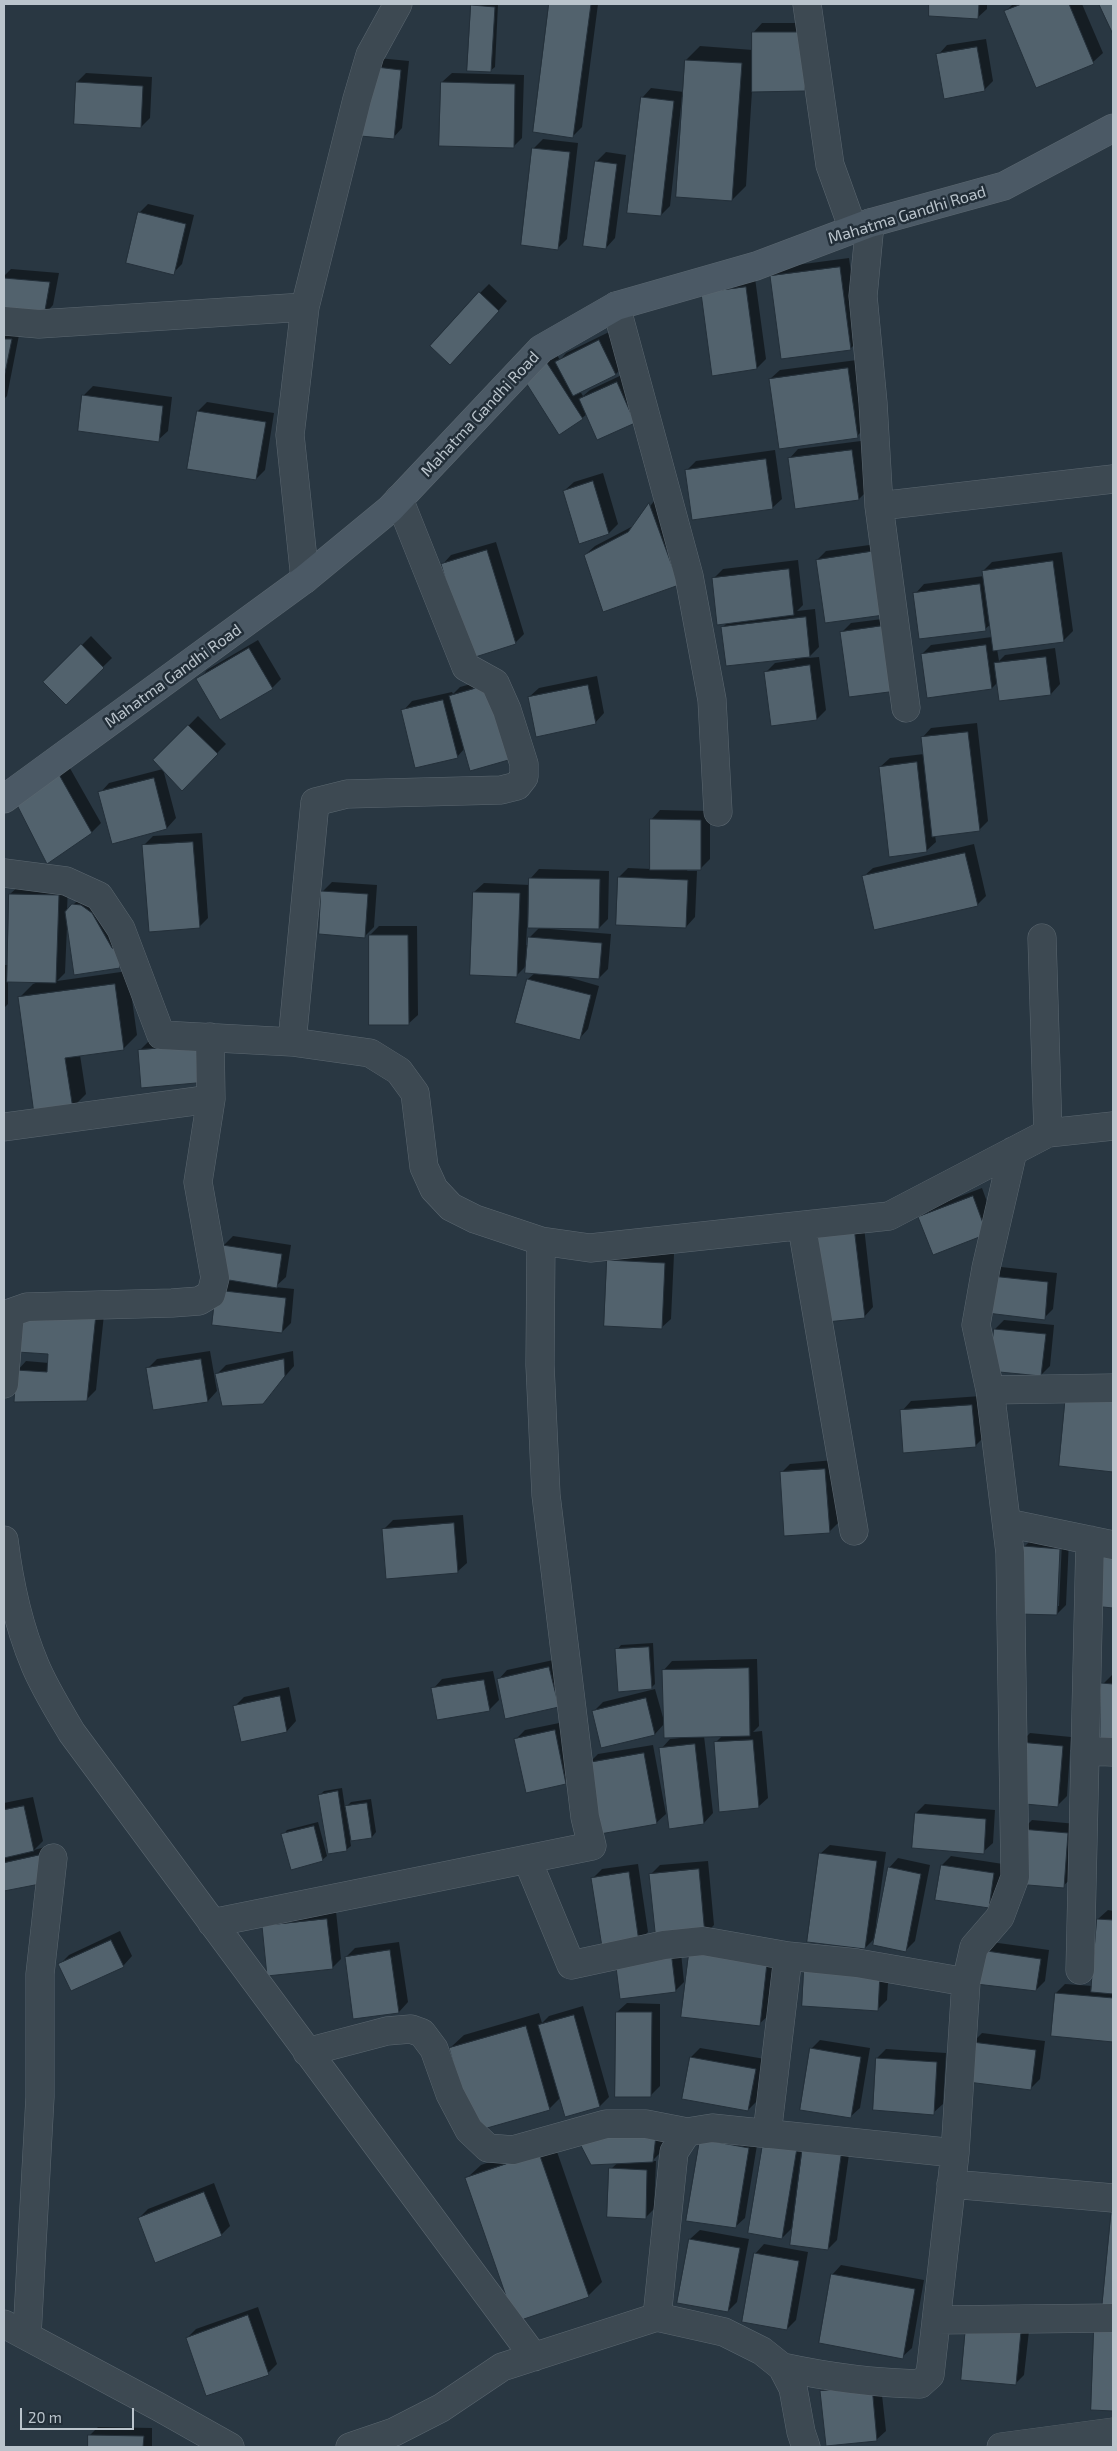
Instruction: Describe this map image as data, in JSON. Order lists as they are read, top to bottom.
{
  "streets": {
    "main road": ["Mahatma Gandhi Road"]
  },
  "scale_bar": "20 m"
}
